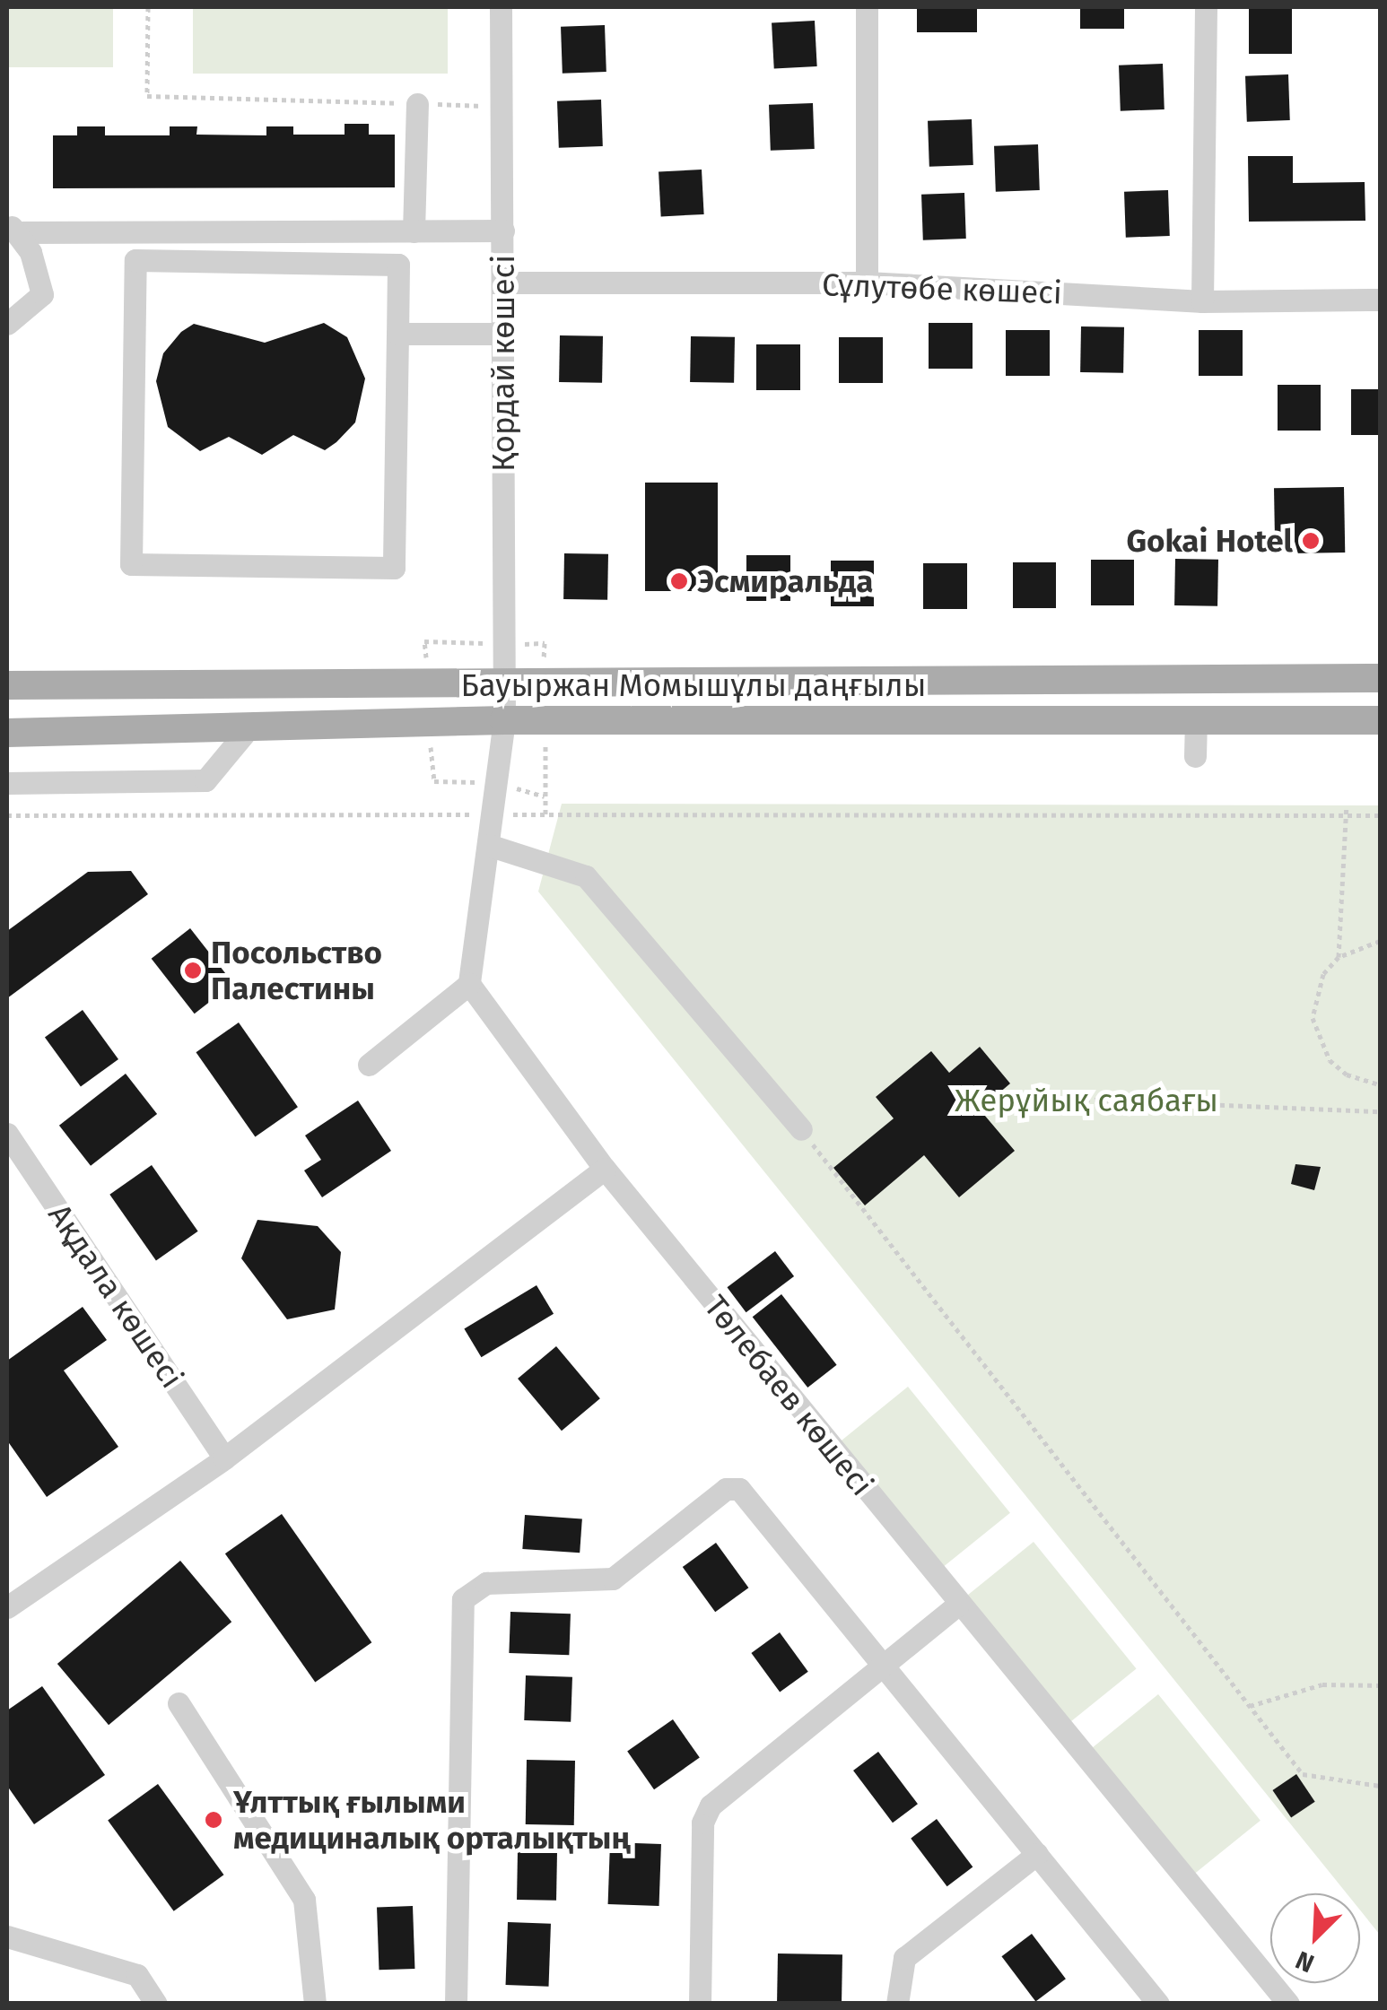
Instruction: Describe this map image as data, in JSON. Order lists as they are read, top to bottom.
{
  "streets": {
    "main road": ["Бауыржан Момышұлы даңғылы"],
    "street": [
      "Сұлутөбе көшесі",
      "Қордай көшесі",
      "Ақдала көшесі",
      "Төлебаев көшесі"
    ]
  },
  "crossings": [
    ["Сұлутөбе көшесі", "Қордай көшесі"],
    ["Қордай көшесі", "Бауыржан Момышұлы даңғылы"]
  ],
  "parks": ["Жерұйық саябағы"],
  "places": [
    "Gokai Hotel",
    "Эсмиральда",
    "Посольство Палестины",
    "Ұлттық ғылыми медициналық орталықтың"
  ],
  "north": "bottom left"
}
